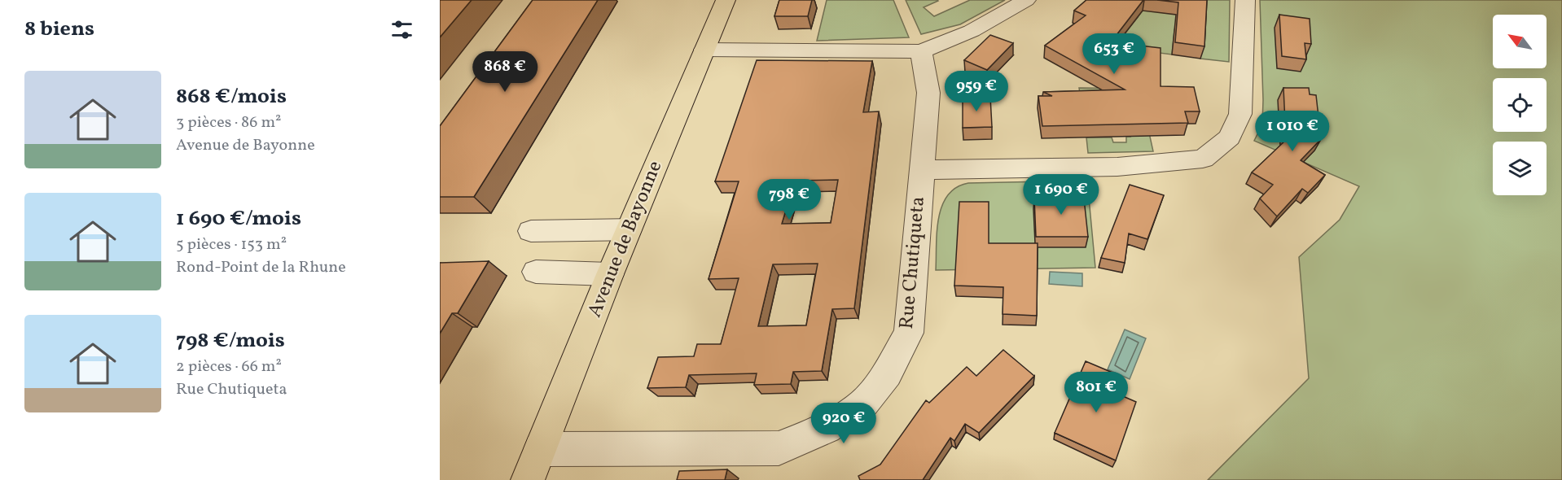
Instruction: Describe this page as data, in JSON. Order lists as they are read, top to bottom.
{
  "streets": {
    "main road": ["Avenue de Bayonne"],
    "street": ["Rue Chutiqueta"]
  },
  "crossings": [
    ["Avenue de Bayonne", "Rue Chutiqueta"]
  ],
  "north": "top left",
  "page": {
    "heading": "8 biens",
    "price": [
      "653 €",
      "868 €",
      "959 €",
      "1 010 €",
      "1 690 €",
      "798 €",
      "801 €",
      "920 €"
    ],
    "list": [
      {
        "name": "868 €/mois",
        "note": "3 pièces · 86 m² · Avenue de Bayonne"
      },
      {
        "name": "1 690 €/mois",
        "note": "5 pièces · 153 m² · Rond-Point de la Rhune"
      },
      {
        "name": "798 €/mois",
        "note": "2 pièces · 66 m² · Rue Chutiqueta"
      }
    ]
  }
}
